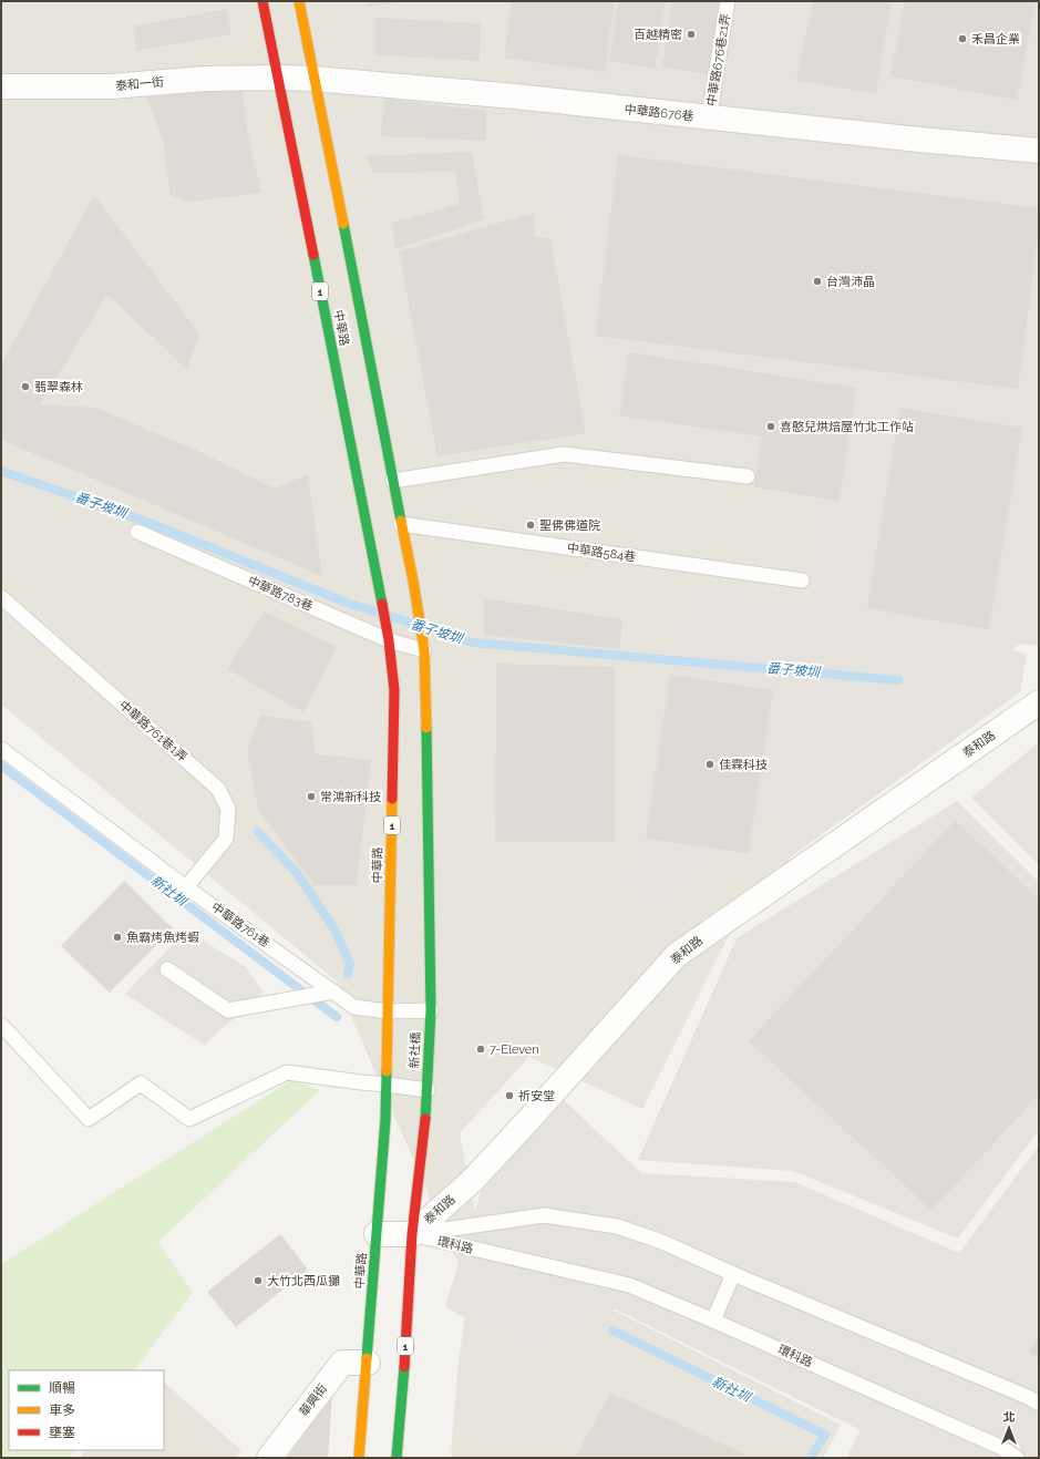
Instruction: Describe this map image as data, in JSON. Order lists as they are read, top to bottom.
{
  "streets": {
    "main road": ["1", "中華路", "新社橋"],
    "street": [
      "泰和一街",
      "中華路676巷",
      "泰和路",
      "華興街"
    ],
    "lane": [
      "中華路676巷21弄",
      "中華路584巷",
      "中華路783巷",
      "中華路761巷1弄",
      "中華路761巷",
      "環科路"
    ]
  },
  "crossings": [
    ["中華路676巷21弄", "中華路676巷"],
    ["泰和一街", "中華路676巷"],
    ["泰和一街", "中華路"],
    ["中華路676巷", "中華路"],
    ["1", "中華路"],
    ["1", "中華路783巷"],
    ["1", "泰和路"],
    ["1", "中華路761巷"],
    ["1", "新社橋"],
    ["1", "環科路"],
    ["中華路", "中華路584巷"],
    ["中華路", "中華路783巷"],
    ["中華路", "中華路761巷"],
    ["中華路", "華興街"],
    ["中華路761巷1弄", "中華路761巷"],
    ["泰和路", "環科路"],
    ["中華路761巷", "新社橋"]
  ],
  "water": ["番子坡圳", "新社圳"],
  "places": [
    "百越精密",
    "禾昌企業",
    "台灣沛晶",
    "翡翠森林",
    "喜憨兒烘焙屋竹北工作站",
    "聖佛佛道院",
    "佳霖科技",
    "常鴻新科技",
    "魚霸烤魚烤蝦",
    "7-Eleven",
    "祈安堂",
    "大竹北西瓜攤"
  ],
  "legend": ["順暢", "車多", "壅塞"],
  "north": "top"
}
